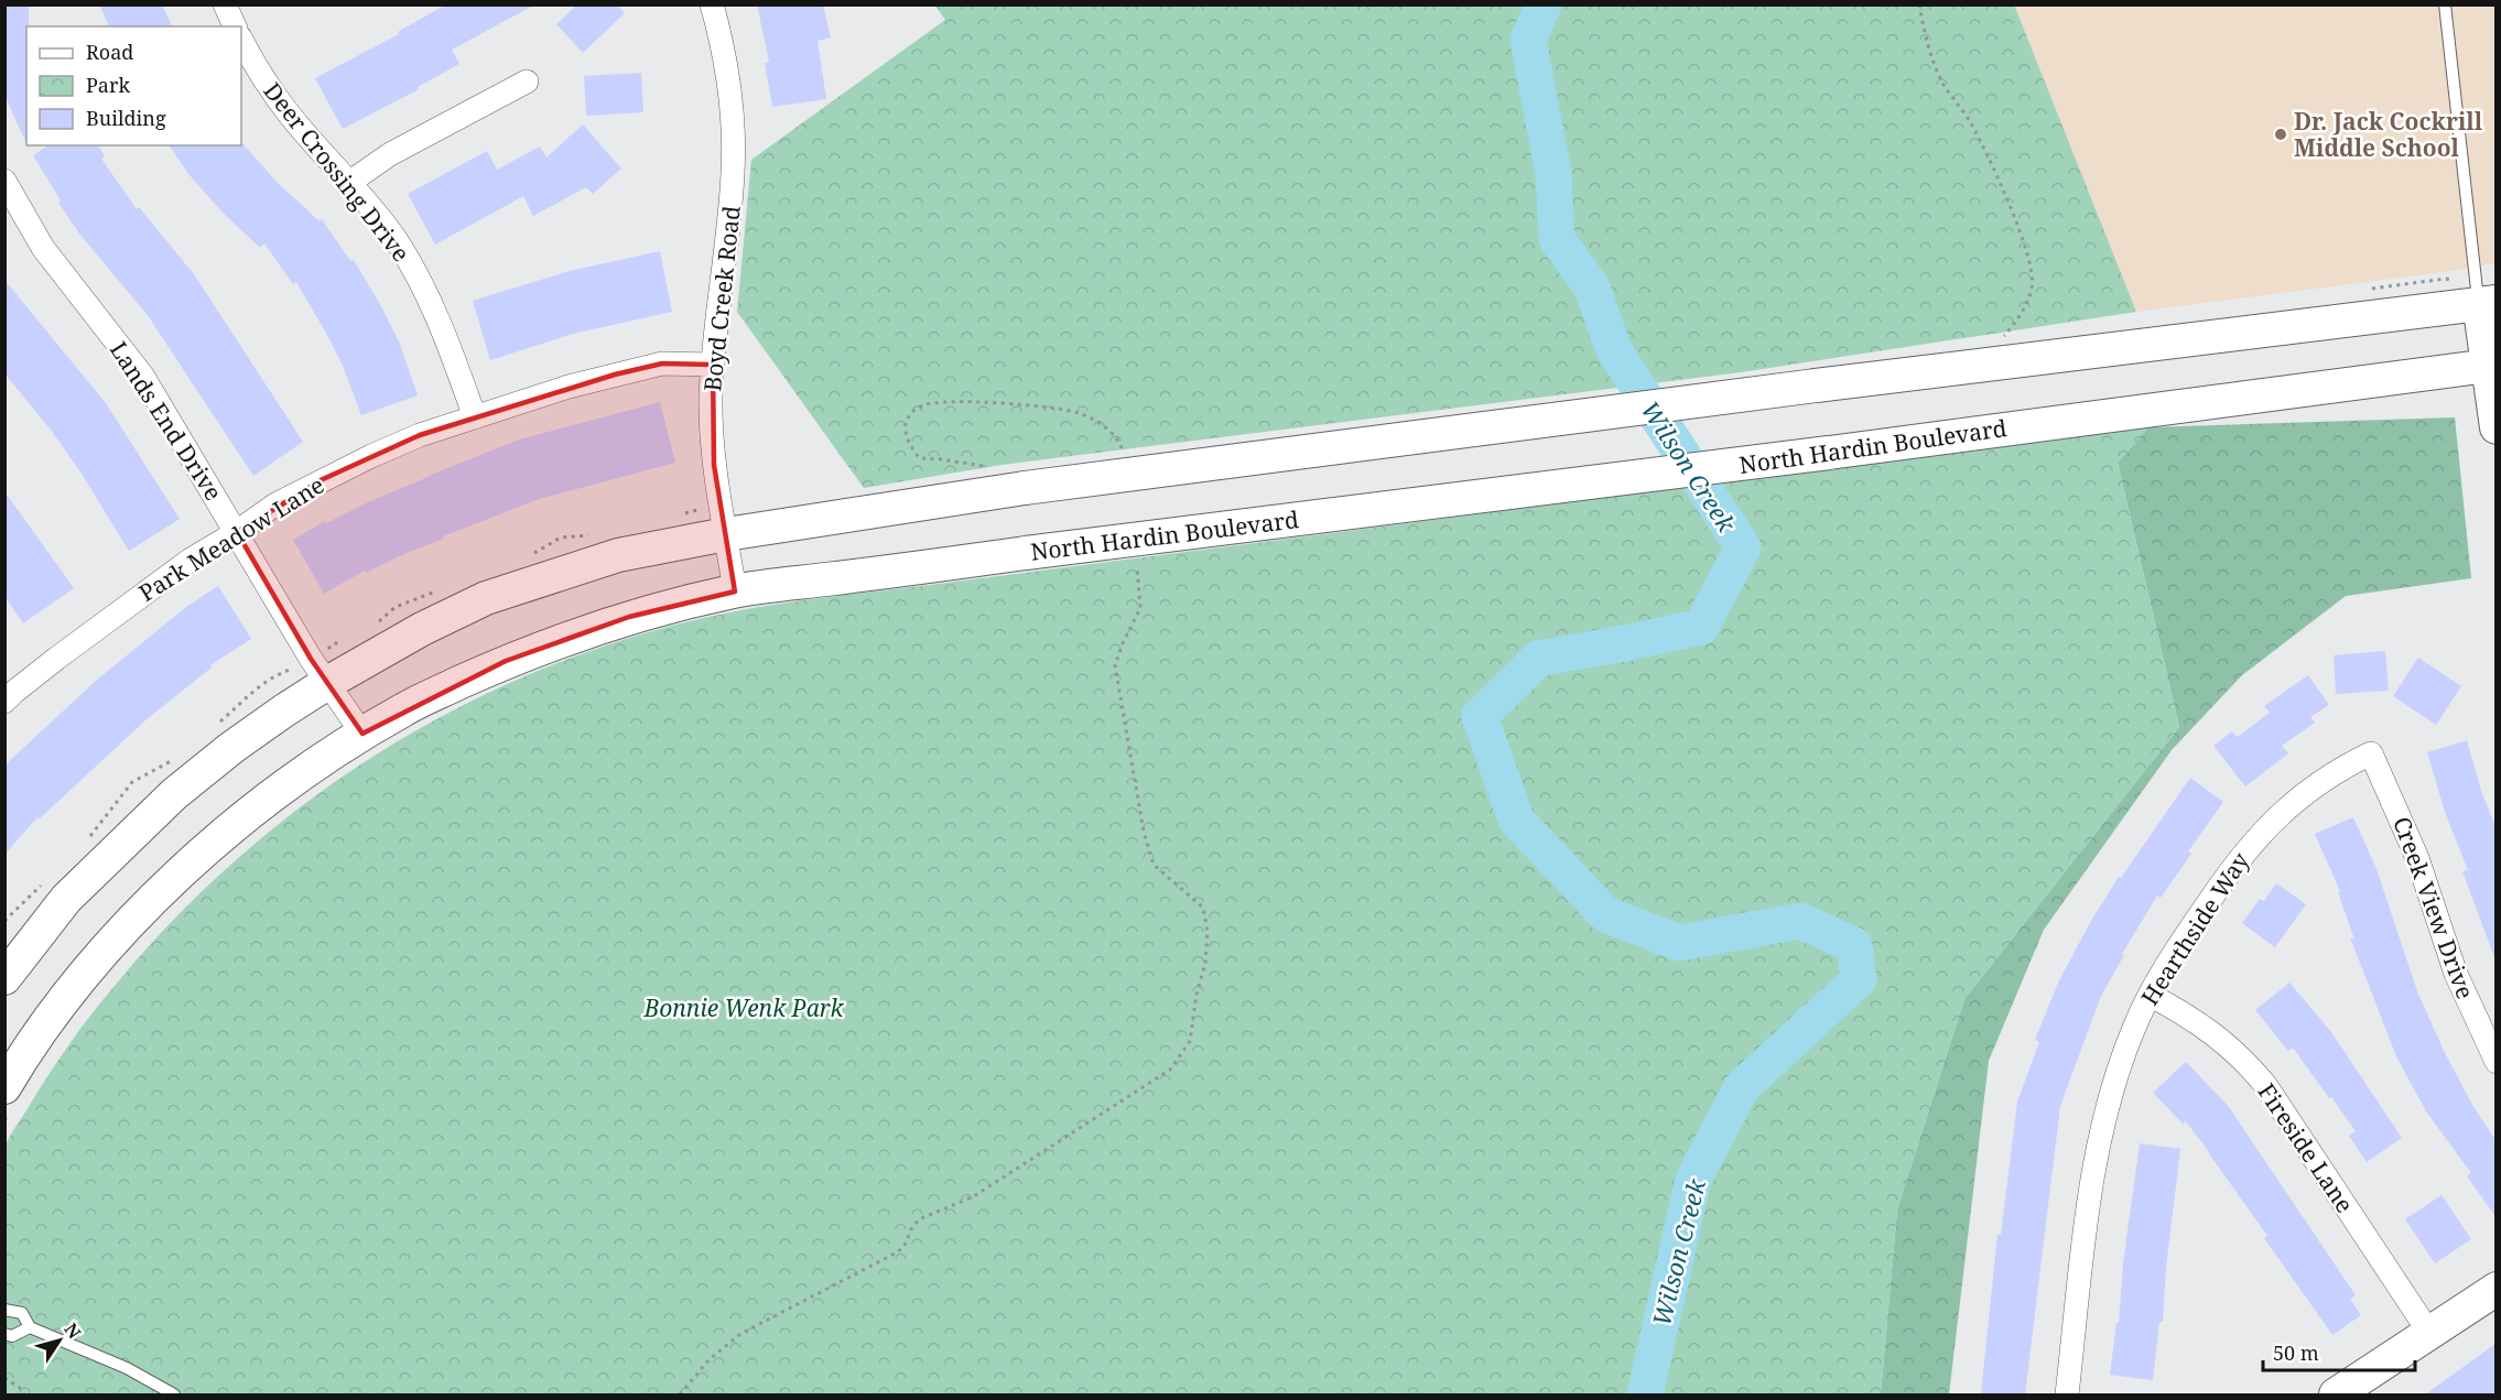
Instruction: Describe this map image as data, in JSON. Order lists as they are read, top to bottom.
{
  "streets": {
    "main road": ["North Hardin Boulevard"],
    "street": [
      "Deer Crossing Drive",
      "Boyd Creek Road",
      "Lands End Drive",
      "Park Meadow Lane",
      "Creek View Drive",
      "Hearthside Way",
      "Fireside Lane"
    ]
  },
  "crossings": [
    ["Deer Crossing Drive", "Park Meadow Lane"],
    ["Boyd Creek Road", "North Hardin Boulevard"],
    ["Boyd Creek Road", "Park Meadow Lane"],
    ["Lands End Drive", "North Hardin Boulevard"],
    ["Lands End Drive", "Park Meadow Lane"],
    ["Creek View Drive", "Hearthside Way"],
    ["Hearthside Way", "Fireside Lane"]
  ],
  "water": ["Wilson Creek"],
  "parks": ["Bonnie Wenk Park"],
  "places": ["Dr. Jack Cockrill Middle School"],
  "legend": ["Road", "Park", "Building"],
  "scale_bar": "50 m",
  "north": "top right"
}
